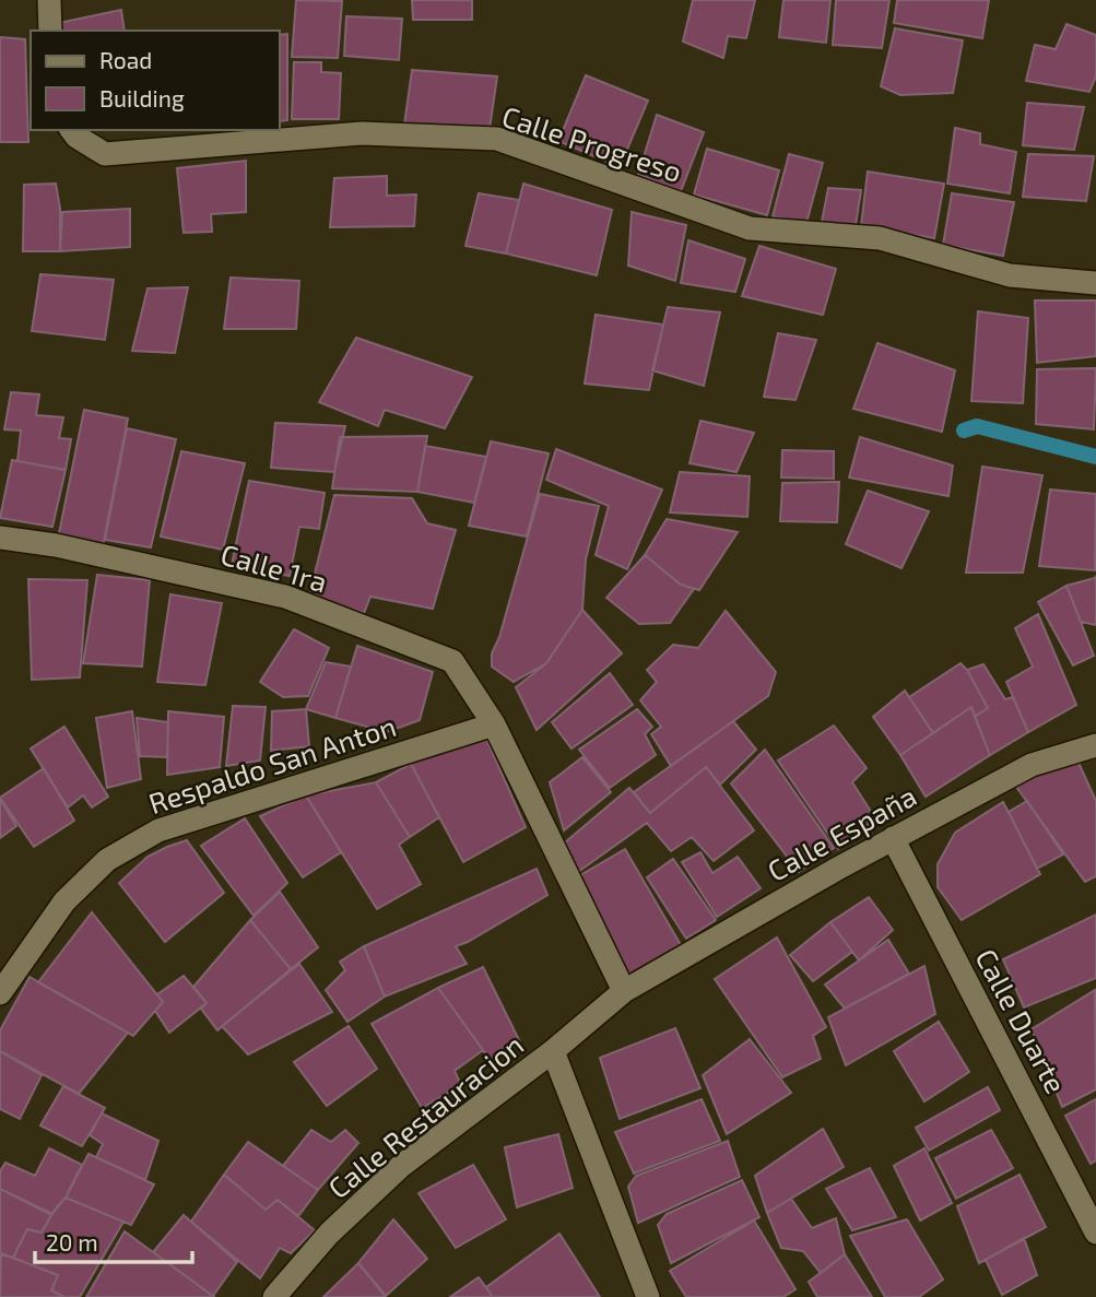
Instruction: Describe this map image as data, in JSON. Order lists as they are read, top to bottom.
{
  "streets": {
    "street": [
      "Calle Progreso",
      "Calle 1ra",
      "Respaldo San Anton",
      "Calle España",
      "Calle Duarte",
      "Calle Restauracion"
    ]
  },
  "crossings": [
    ["Calle 1ra", "Respaldo San Anton"],
    ["Calle España", "Calle Duarte"],
    ["Calle España", "Calle Restauracion"]
  ],
  "legend": ["Road", "Building"],
  "scale_bar": "20 m"
}
